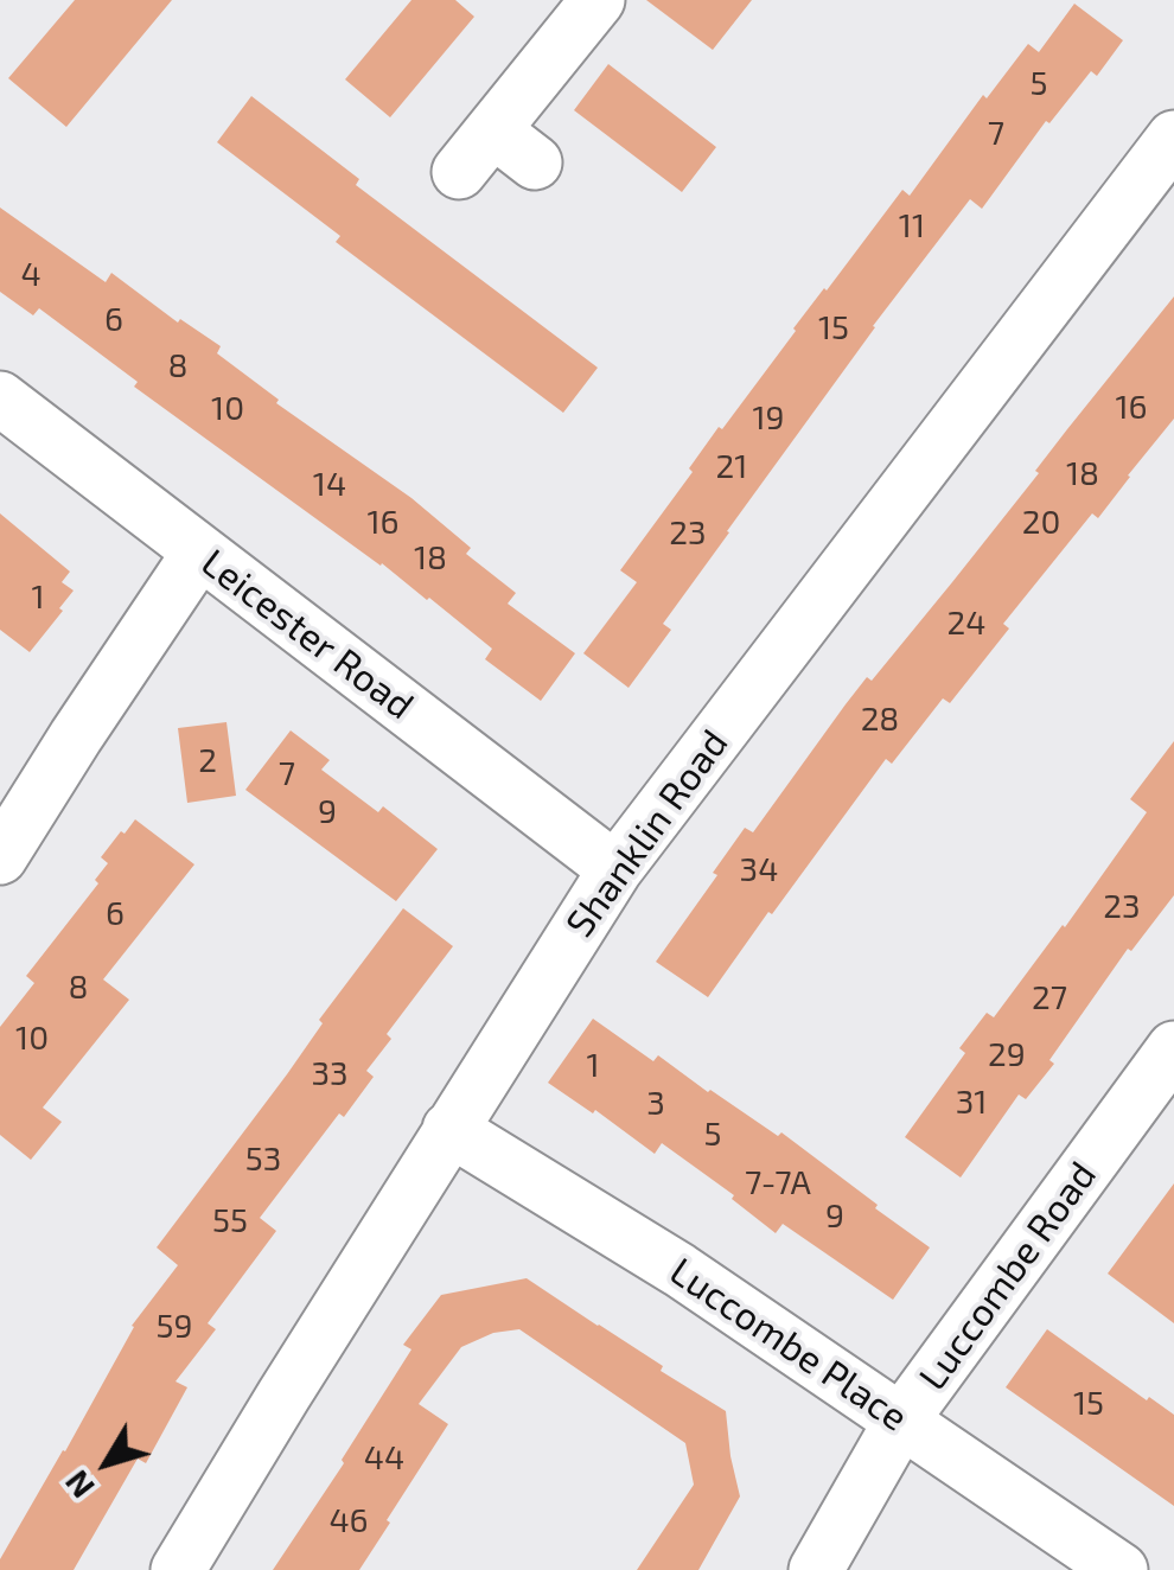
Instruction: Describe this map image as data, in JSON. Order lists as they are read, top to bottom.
{
  "streets": {
    "street": [
      "Leicester Road",
      "Shanklin Road",
      "Luccombe Road",
      "Luccombe Place"
    ]
  },
  "crossings": [
    ["Leicester Road", "Shanklin Road"],
    ["Shanklin Road", "Luccombe Place"],
    ["Luccombe Road", "Luccombe Place"]
  ],
  "house_numbers": [
    "5",
    "7",
    "11",
    "4",
    "6",
    "15",
    "8",
    "16",
    "10",
    "19",
    "21",
    "18",
    "14",
    "16",
    "20",
    "23",
    "18",
    "1",
    "24",
    "28",
    "2",
    "7",
    "9",
    "34",
    "23",
    "6",
    "8",
    "27",
    "10",
    "29",
    "1",
    "33",
    "31",
    "3",
    "5",
    "53",
    "7-7A",
    "9",
    "55",
    "59",
    "15",
    "44",
    "46"
  ],
  "north": "bottom left"
}
